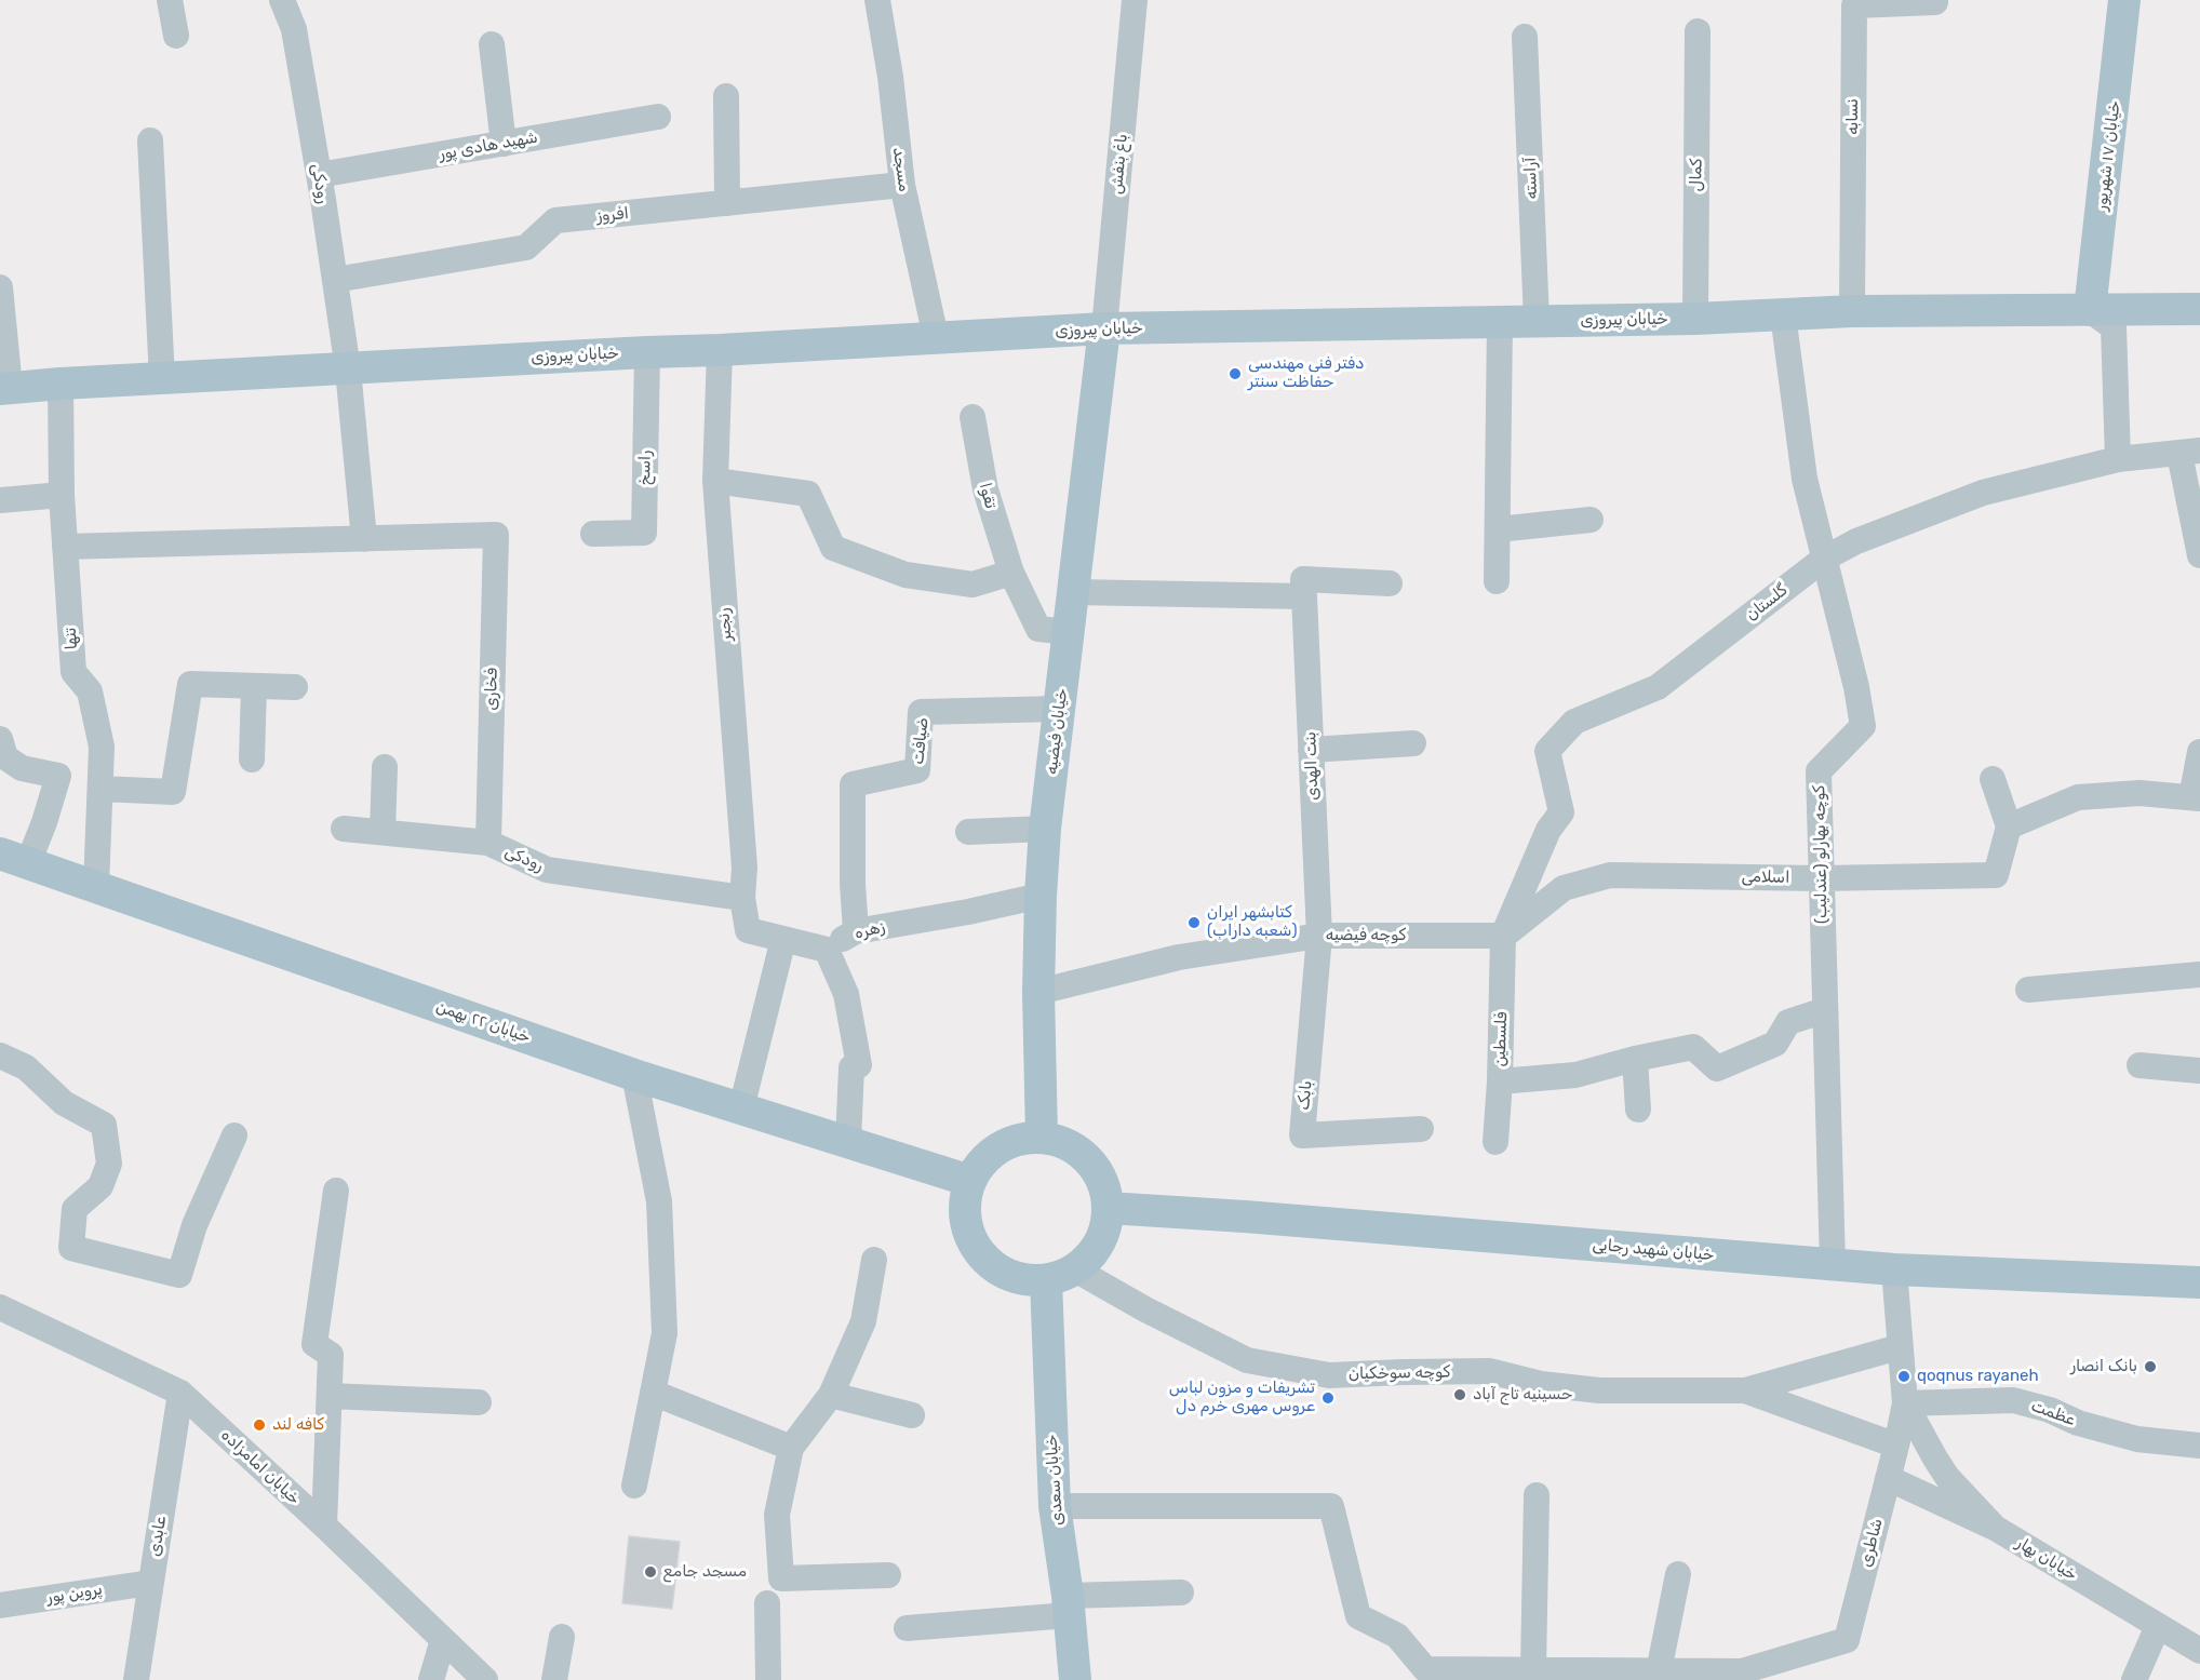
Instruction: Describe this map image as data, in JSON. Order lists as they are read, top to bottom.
{
  "streets": {
    "main road": [
      "خیابان ۱۷ شهریور",
      "خیابان پیروزی",
      "خیابان فیضیه",
      "خیابان ۲۲ بهمن",
      "خیابان شهید رجایی",
      "خیابان سعدی"
    ],
    "street": [
      "نسابه",
      "شهید هادی پور",
      "باغ بنفش",
      "مسجد",
      "کمال",
      "آراسته",
      "رودکی",
      "افروز",
      "راسخ",
      "تقوا",
      "گلستان",
      "رنجبر",
      "تنها",
      "فخاری",
      "ضیافت",
      "بنت الهدی",
      "کوچه بهارلو (عندلیب)",
      "اسلامی",
      "زهره",
      "کوچه فیضیه",
      "فلسطین",
      "بابک",
      "کوچه سوخکیان",
      "عظمت",
      "خیابان امامزاده",
      "عابدی",
      "شاطری",
      "خیابان بهار",
      "پروین پور"
    ]
  },
  "crossings": [
    ["نسابه", "خیابان پیروزی"],
    ["شهید هادی پور", "رودکی"],
    ["خیابان ۱۷ شهریور", "خیابان پیروزی"],
    ["باغ بنفش", "خیابان پیروزی"],
    ["باغ بنفش", "خیابان فیضیه"],
    ["مسجد", "افروز"],
    ["مسجد", "خیابان پیروزی"],
    ["کمال", "خیابان پیروزی"],
    ["آراسته", "خیابان پیروزی"],
    ["رودکی", "افروز"],
    ["رودکی", "خیابان پیروزی"],
    ["رودکی", "رنجبر"],
    ["رودکی", "فخاری"],
    ["خیابان پیروزی", "راسخ"],
    ["خیابان پیروزی", "رنجبر"],
    ["خیابان پیروزی", "تنها"],
    ["خیابان پیروزی", "خیابان فیضیه"],
    ["خیابان پیروزی", "کوچه بهارلو (عندلیب)"],
    ["تقوا", "خیابان فیضیه"],
    ["گلستان", "کوچه بهارلو (عندلیب)"],
    ["گلستان", "اسلامی"],
    ["گلستان", "کوچه فیضیه"],
    ["گلستان", "فلسطین"],
    ["تنها", "خیابان ۲۲ بهمن"],
    ["خیابان فیضیه", "ضیافت"],
    ["خیابان فیضیه", "زهره"],
    ["خیابان فیضیه", "کوچه فیضیه"],
    ["خیابان فیضیه", "خیابان ۲۲ بهمن"],
    ["خیابان فیضیه", "خیابان شهید رجایی"],
    ["خیابان فیضیه", "کوچه سوخکیان"],
    ["خیابان فیضیه", "خیابان سعدی"],
    ["ضیافت", "زهره"],
    ["بنت الهدی", "کوچه فیضیه"],
    ["بنت الهدی", "بابک"],
    ["کوچه بهارلو (عندلیب)", "اسلامی"],
    ["کوچه بهارلو (عندلیب)", "خیابان شهید رجایی"],
    ["اسلامی", "کوچه فیضیه"],
    ["اسلامی", "فلسطین"],
    ["کوچه فیضیه", "فلسطین"],
    ["کوچه فیضیه", "بابک"],
    ["خیابان ۲۲ بهمن", "خیابان شهید رجایی"],
    ["خیابان ۲۲ بهمن", "کوچه سوخکیان"],
    ["خیابان ۲۲ بهمن", "خیابان سعدی"],
    ["خیابان شهید رجایی", "کوچه سوخکیان"],
    ["خیابان شهید رجایی", "خیابان سعدی"],
    ["کوچه سوخکیان", "خیابان سعدی"],
    ["خیابان امامزاده", "عابدی"],
    ["عابدی", "پروین پور"],
    ["شاطری", "خیابان بهار"]
  ],
  "places": [
    "دفتر فنی مهندسی حفاظت سنتر",
    "کتابشهر ایران (شعبه داراب)",
    "بانک انصار",
    "qoqnus rayaneh",
    "حسینیه تاج آباد",
    "تشریفات و مزون لباس عروس مهری خرم دل",
    "كافه لند",
    "مسجد جامع"
  ]
}
